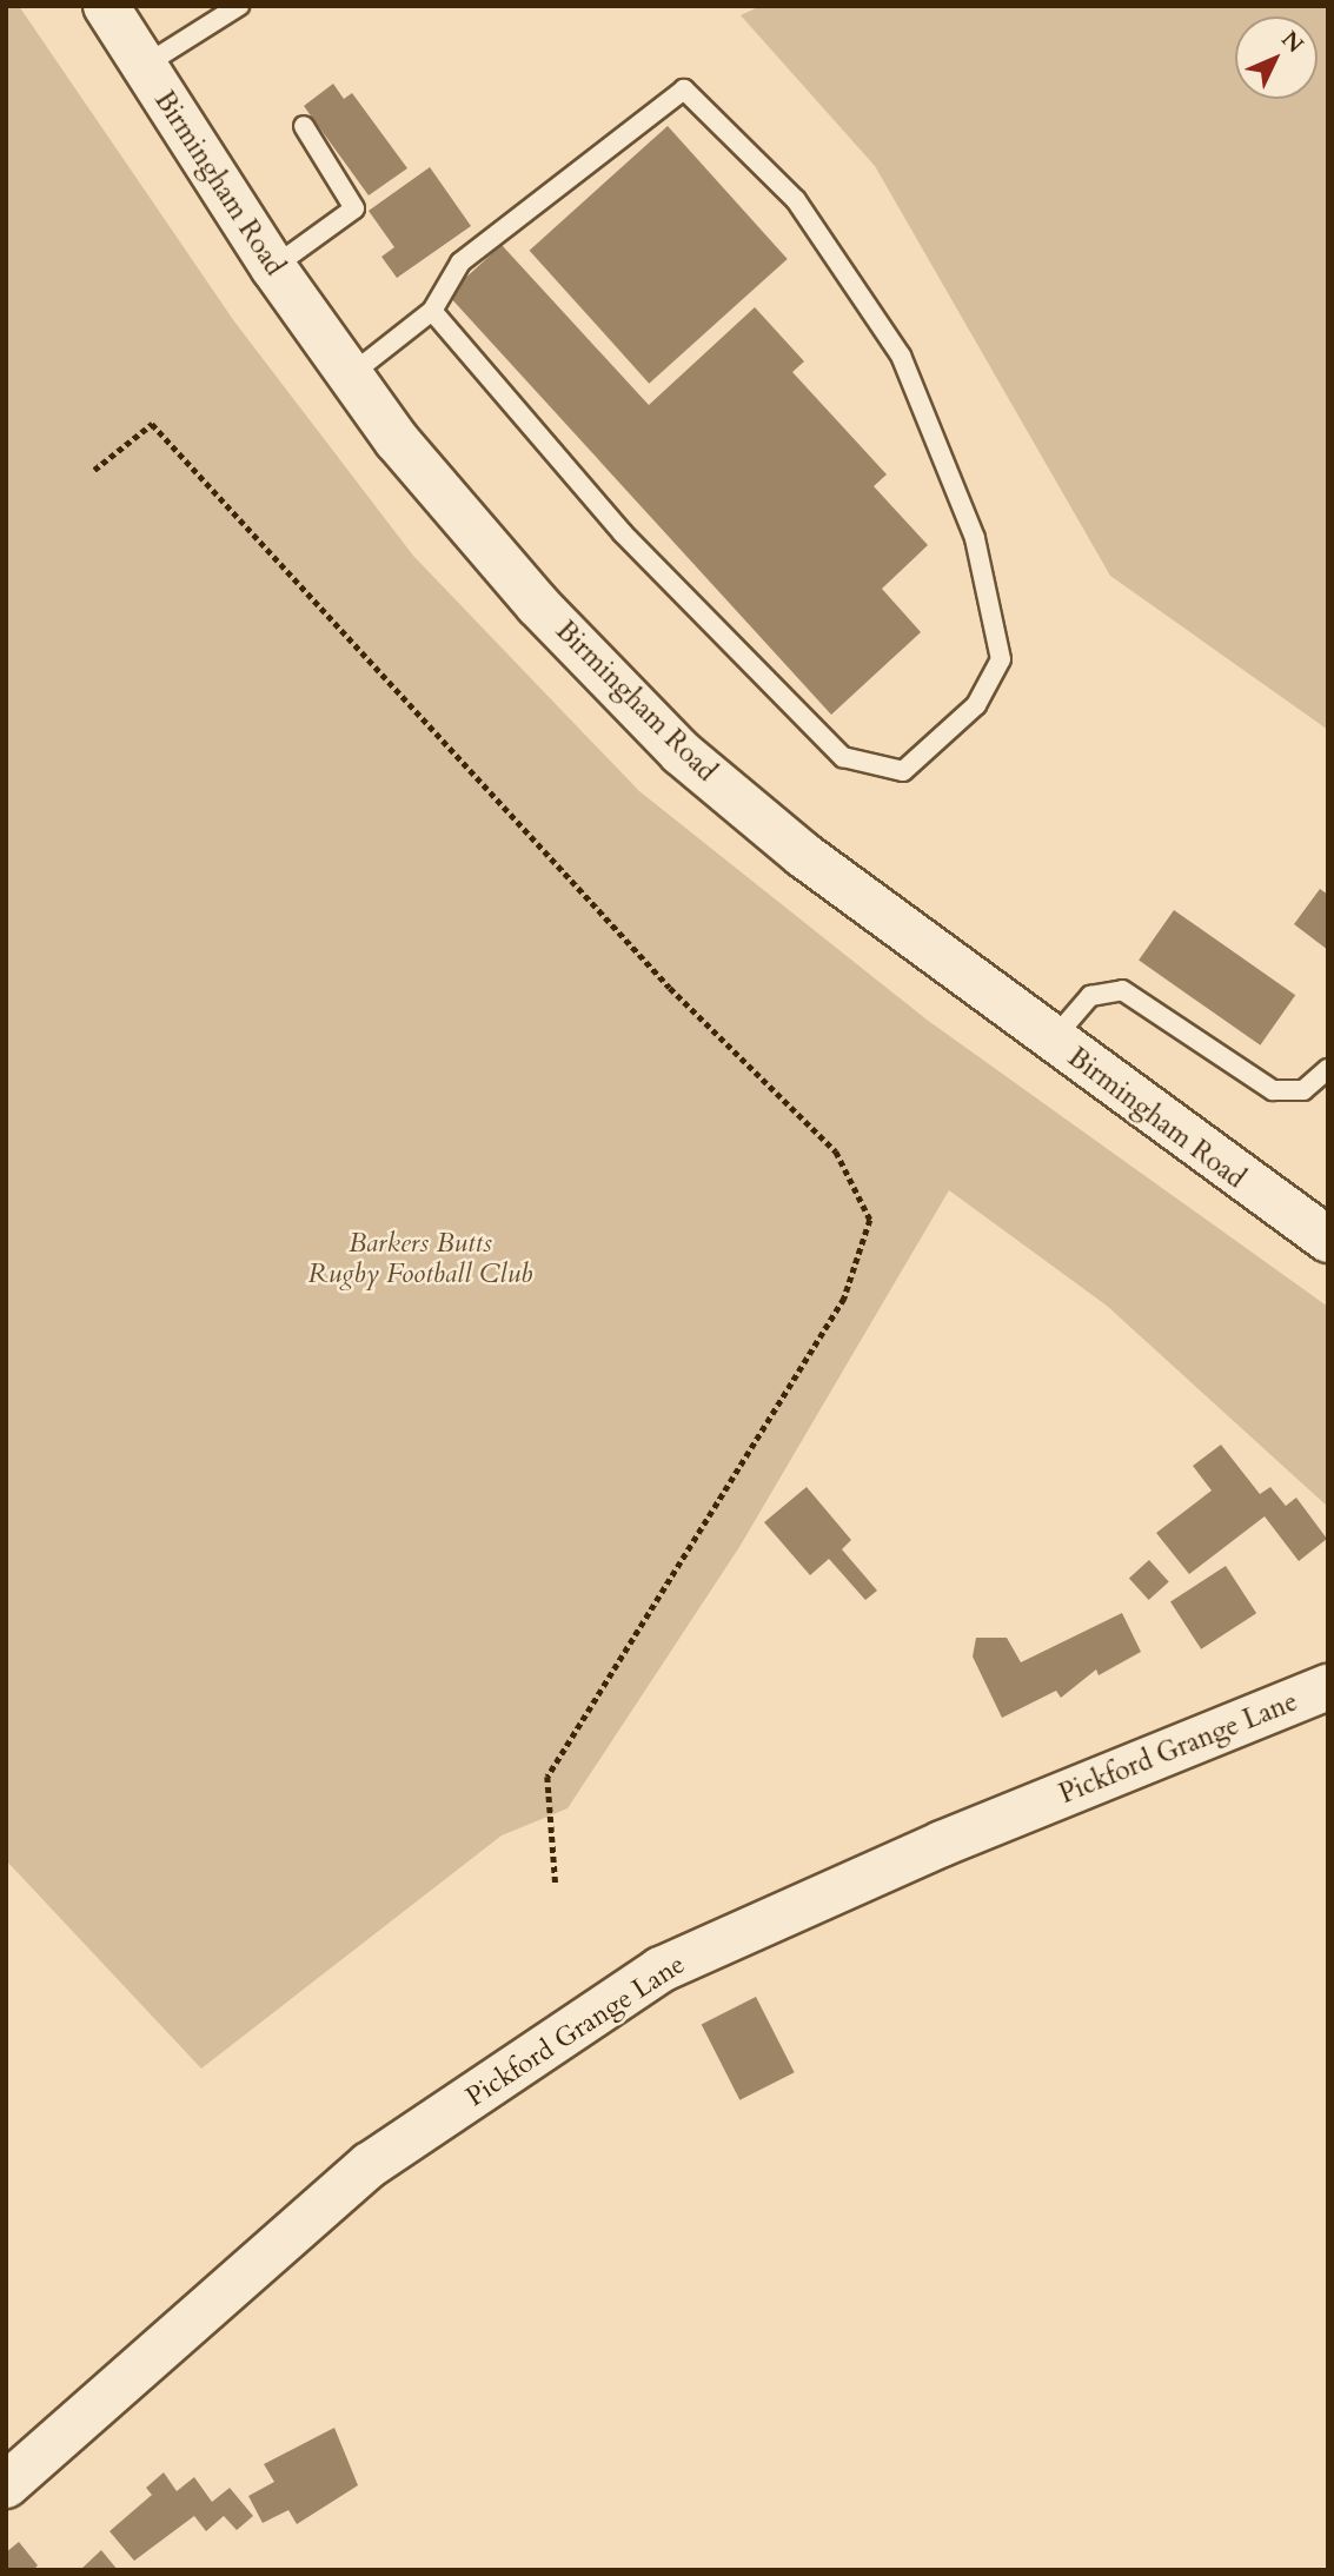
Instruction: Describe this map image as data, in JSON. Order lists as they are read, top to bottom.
{
  "streets": {
    "main road": ["Birmingham Road", "Pickford Grange Lane"]
  },
  "parks": ["Barkers Butts Rugby Football Club"],
  "north": "top right"
}
